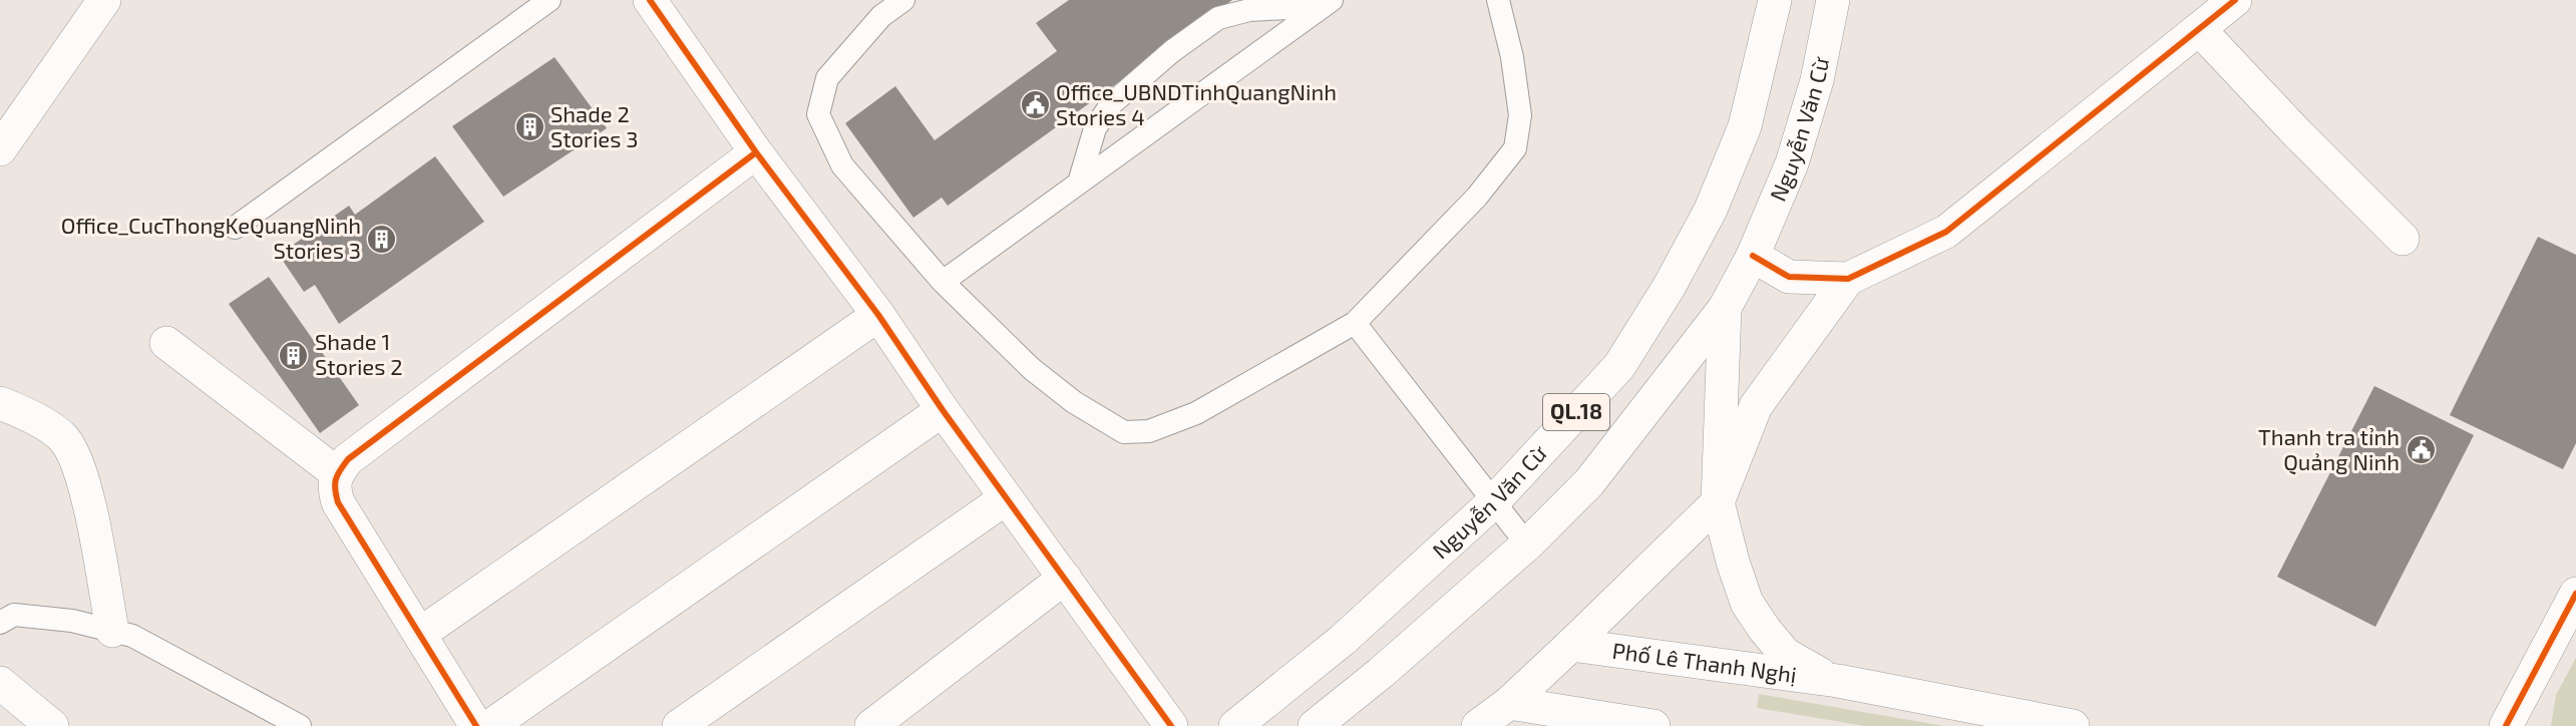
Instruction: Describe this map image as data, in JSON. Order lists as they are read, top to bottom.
{
  "streets": {
    "main road": ["Nguyễn Văn Cừ", "QL.18", "Phố Lê Thanh Nghị"]
  },
  "crossings": [
    ["Nguyễn Văn Cừ", "Phố Lê Thanh Nghị"]
  ],
  "places": {
    "public building": ["Office_UBNDTinhQuangNinh Stories 4", "Thanh tra tỉnh Quảng Ninh"],
    "building": ["Shade 2 Stories 3", "Office_CucThongKeQuangNinh Stories 3", "Shade 1 Stories 2"]
  }
}
